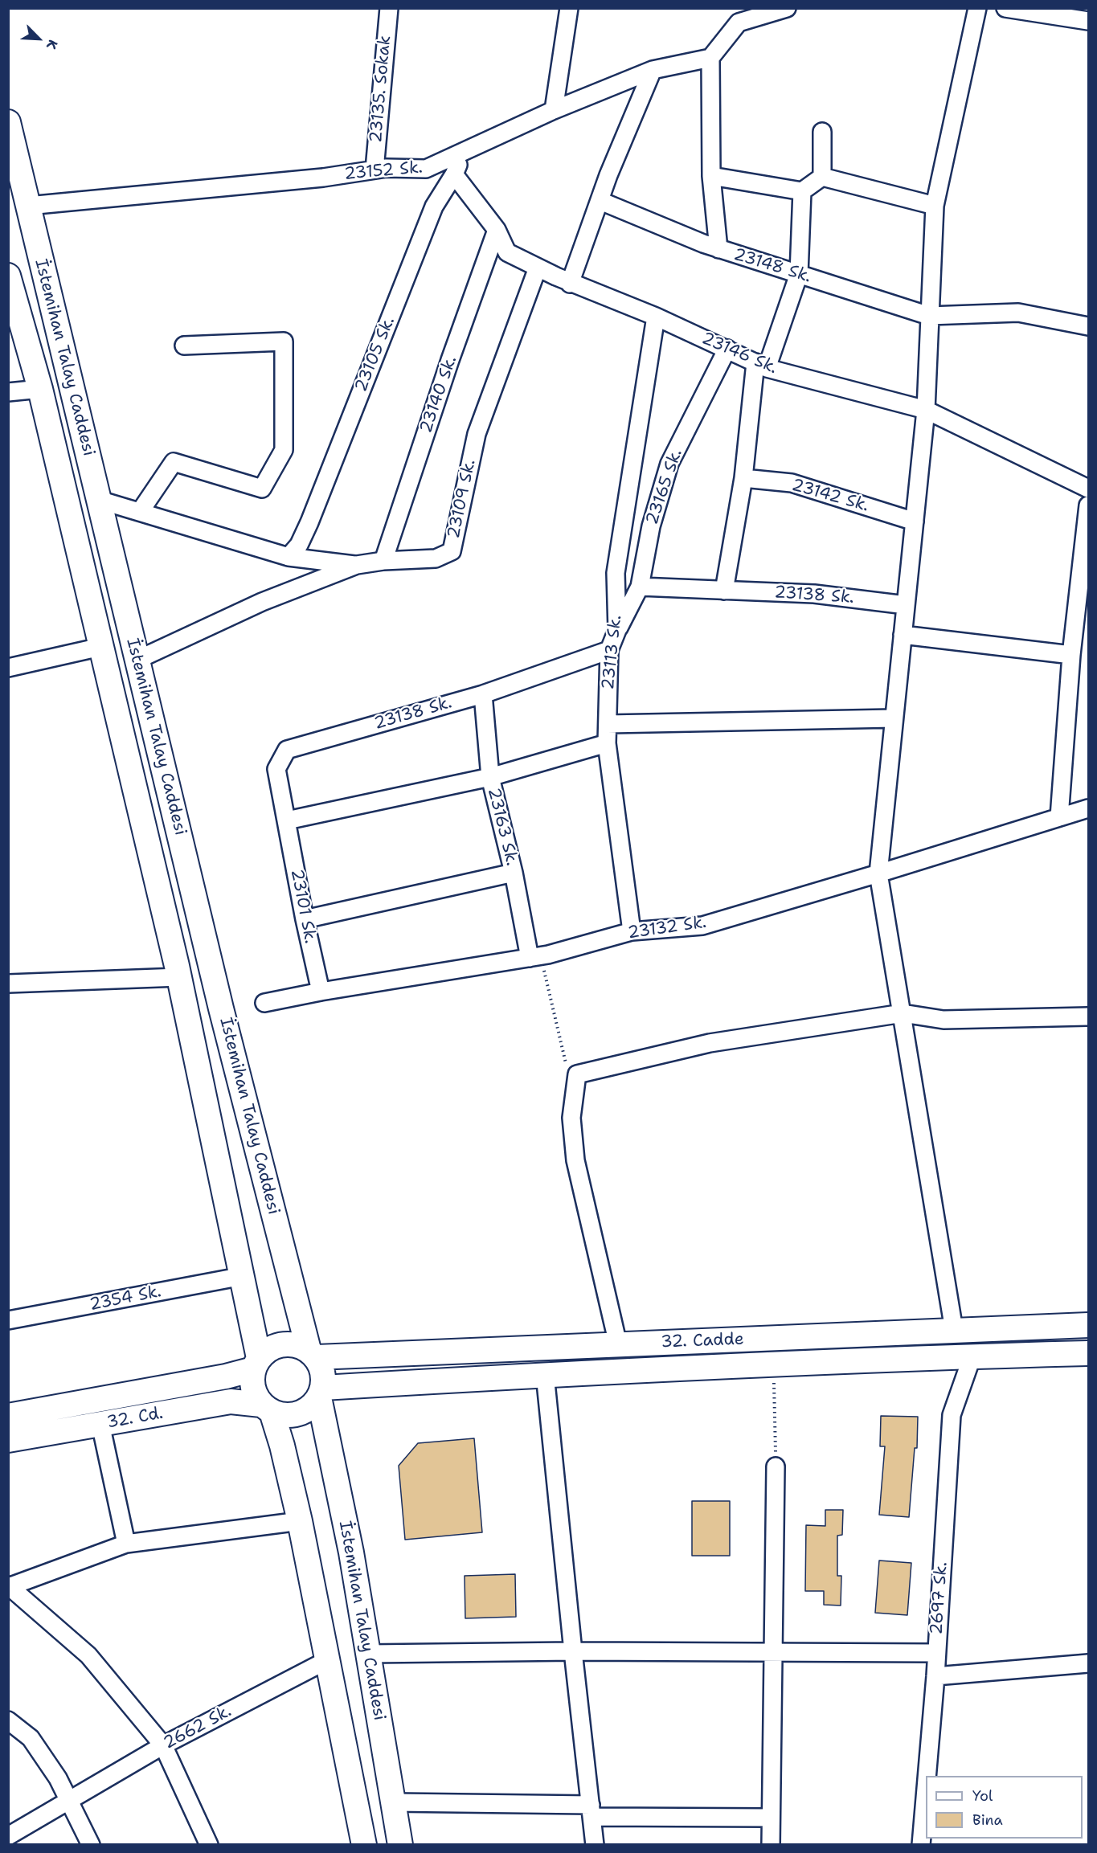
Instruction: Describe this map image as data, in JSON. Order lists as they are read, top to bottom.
{
  "streets": {
    "main road": ["İstemihan Talay Caddesi", "32. Cadde", "32. Cd."],
    "street": [
      "23135. Sokak",
      "23152 Sk.",
      "23148 Sk.",
      "23146 Sk.",
      "23105 Sk.",
      "23140 Sk.",
      "23165 Sk.",
      "23142 Sk.",
      "23109 Sk.",
      "23138 Sk.",
      "23113 Sk.",
      "23163 Sk.",
      "23101 Sk.",
      "23132 Sk.",
      "2354 Sk.",
      "2697 Sk.",
      "2662 Sk."
    ]
  },
  "crossings": [
    ["23135. Sokak", "23152 Sk."],
    ["23152 Sk.", "23105 Sk."],
    ["23152 Sk.", "İstemihan Talay Caddesi"],
    ["23146 Sk.", "23105 Sk."],
    ["23146 Sk.", "23140 Sk."],
    ["23146 Sk.", "23165 Sk."],
    ["23146 Sk.", "23109 Sk."],
    ["23146 Sk.", "23113 Sk."],
    ["İstemihan Talay Caddesi", "23109 Sk."],
    ["İstemihan Talay Caddesi", "2354 Sk."],
    ["İstemihan Talay Caddesi", "32. Cadde"],
    ["İstemihan Talay Caddesi", "32. Cd."],
    ["23140 Sk.", "23109 Sk."],
    ["23165 Sk.", "23138 Sk."],
    ["23165 Sk.", "23113 Sk."],
    ["23138 Sk.", "23113 Sk."],
    ["23138 Sk.", "23163 Sk."],
    ["23138 Sk.", "23101 Sk."],
    ["23113 Sk.", "23132 Sk."],
    ["23163 Sk.", "23132 Sk."],
    ["23101 Sk.", "23132 Sk."],
    ["32. Cadde", "32. Cd."],
    ["32. Cadde", "2697 Sk."]
  ],
  "legend": ["Yol", "Bina"],
  "north": "bottom right"
}
